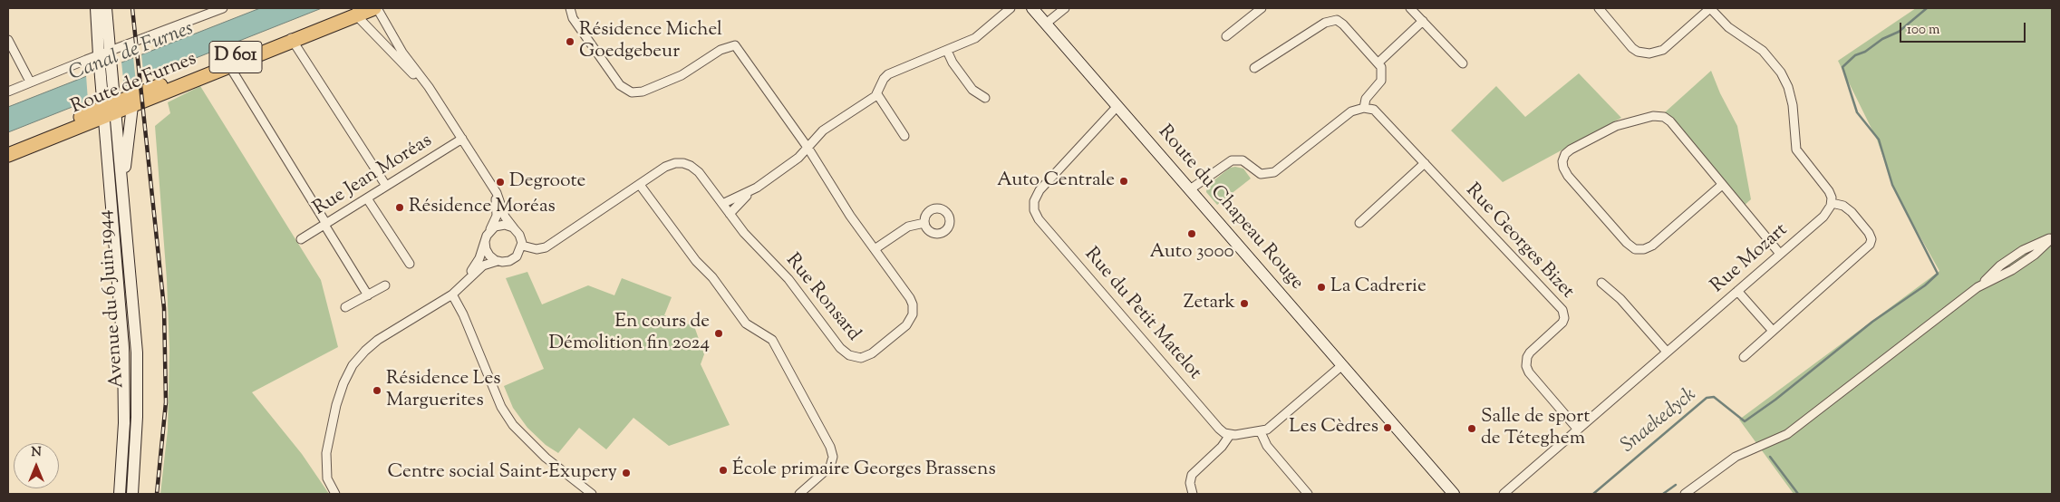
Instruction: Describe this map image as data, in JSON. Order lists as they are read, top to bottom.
{
  "streets": {
    "main road": [
      "D 601",
      "Route de Furnes",
      "Route du Chapeau Rouge",
      "Avenue du 6 Juin 1944"
    ],
    "street": [
      "Rue Jean Moréas",
      "Rue Georges Bizet",
      "Rue Mozart",
      "Rue Ronsard",
      "Rue du Petit Matelot"
    ]
  },
  "crossings": [
    ["Route de Furnes", "Avenue du 6 Juin 1944"],
    ["Route du Chapeau Rouge", "Rue du Petit Matelot"],
    ["Rue Georges Bizet", "Rue Mozart"]
  ],
  "water": ["Canal de Furnes", "Snaekedyck"],
  "places": [
    "Résidence Michel Goedgebeur",
    "Auto Centrale",
    "Degroote",
    "Résidence Moréas",
    "Auto 3000",
    "La Cadrerie",
    "Zetark",
    "En cours de Démolition fin 2024",
    "Résidence Les Marguerites",
    "Les Cèdres",
    "Salle de sport de Téteghem",
    "École primaire Georges Brassens",
    "Centre social Saint-Exupery"
  ],
  "scale_bar": "100 m",
  "north": "top"
}
